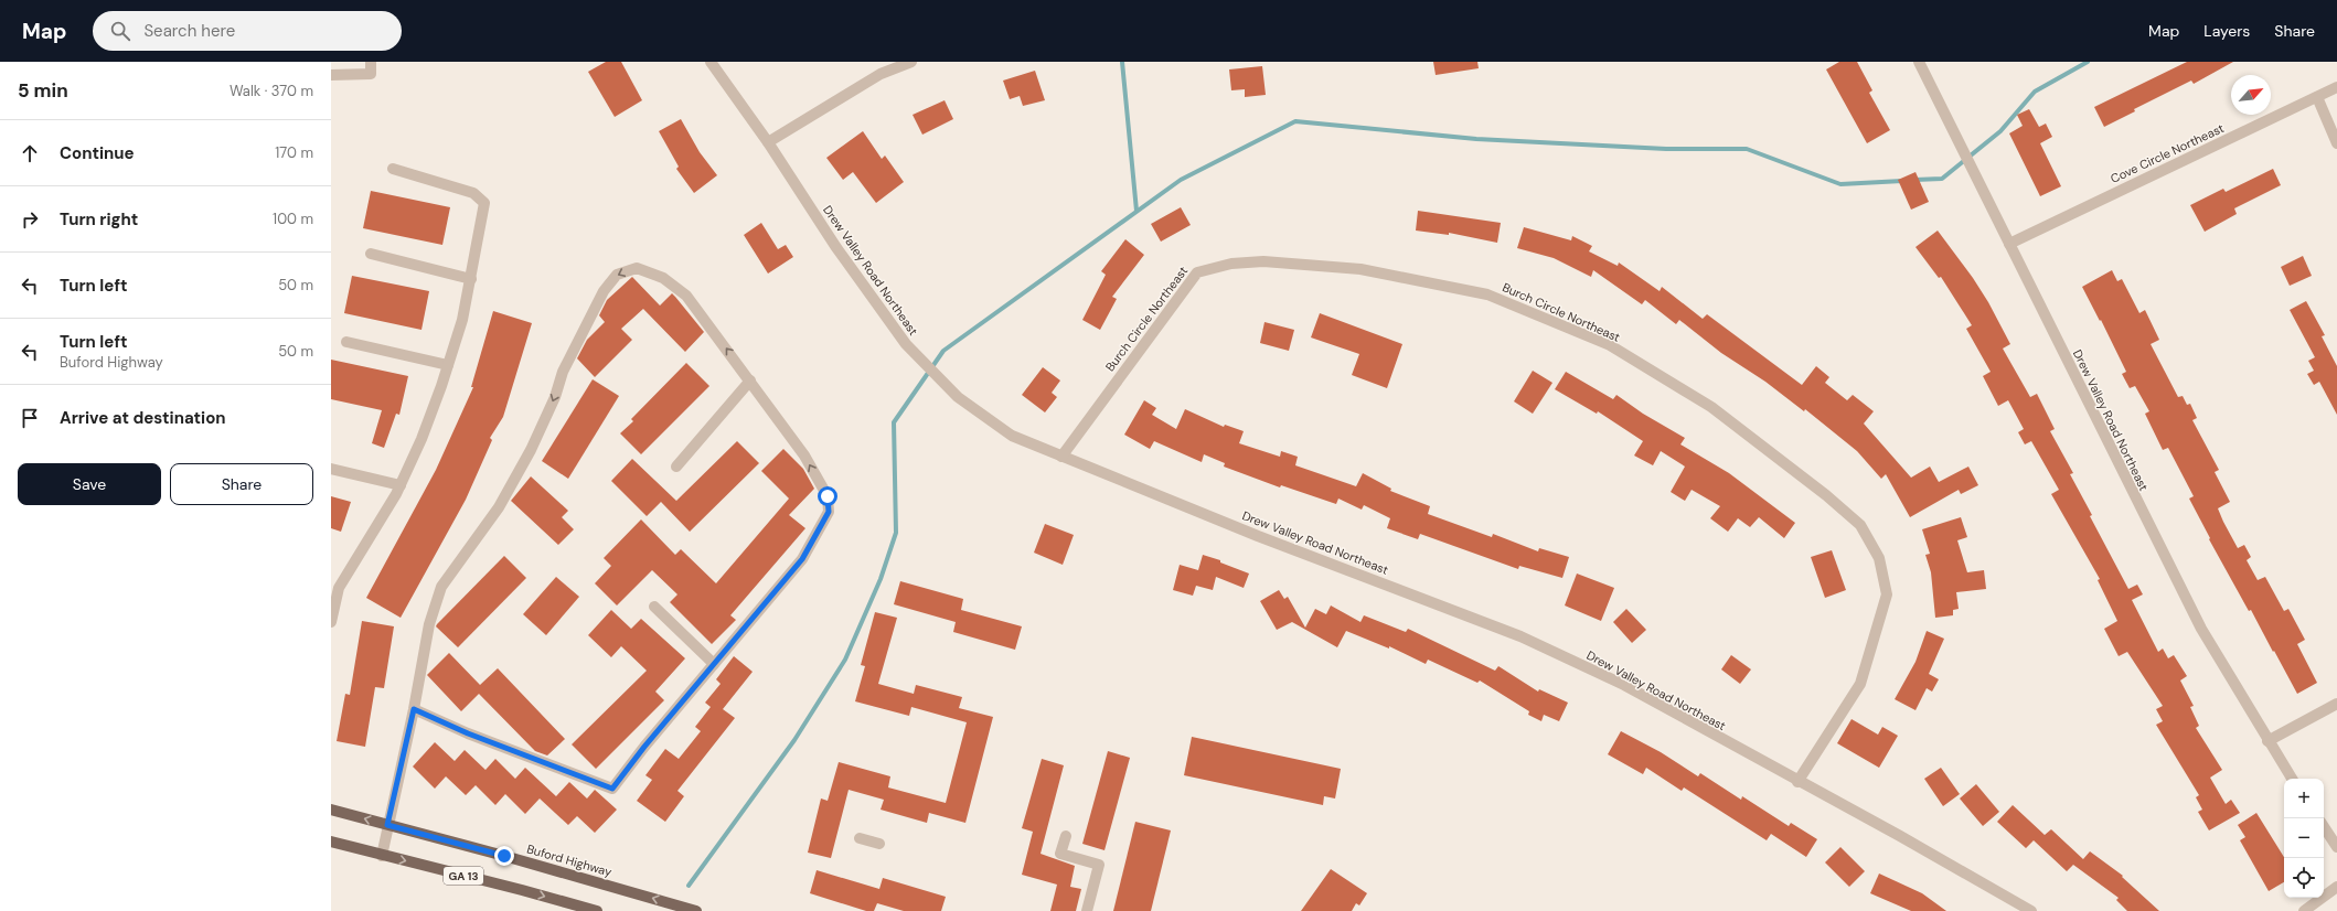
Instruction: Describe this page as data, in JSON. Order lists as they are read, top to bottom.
{
  "streets": {
    "main road": ["Buford Highway", "GA 13"],
    "street": ["Cove Circle Northeast", "Drew Valley Road Northeast", "Burch Circle Northeast"]
  },
  "crossings": [
    ["Cove Circle Northeast", "Drew Valley Road Northeast"],
    ["Drew Valley Road Northeast", "Burch Circle Northeast"]
  ],
  "north": "top right",
  "page": {
    "header": "Map",
    "search": "Search here",
    "nav": ["Map", "Layers", "Share"],
    "heading": ["5 min", "Walk · 370 m"],
    "list": [
      ["Continue", "170 m"],
      ["Turn right", "100 m"],
      ["Turn left", "50 m"],
      ["Turn left", "Buford Highway", "50 m"],
      "Arrive at destination"
    ],
    "buttons": ["Save", "Share"],
    "map_buttons": ["+", "−"]
  }
}
